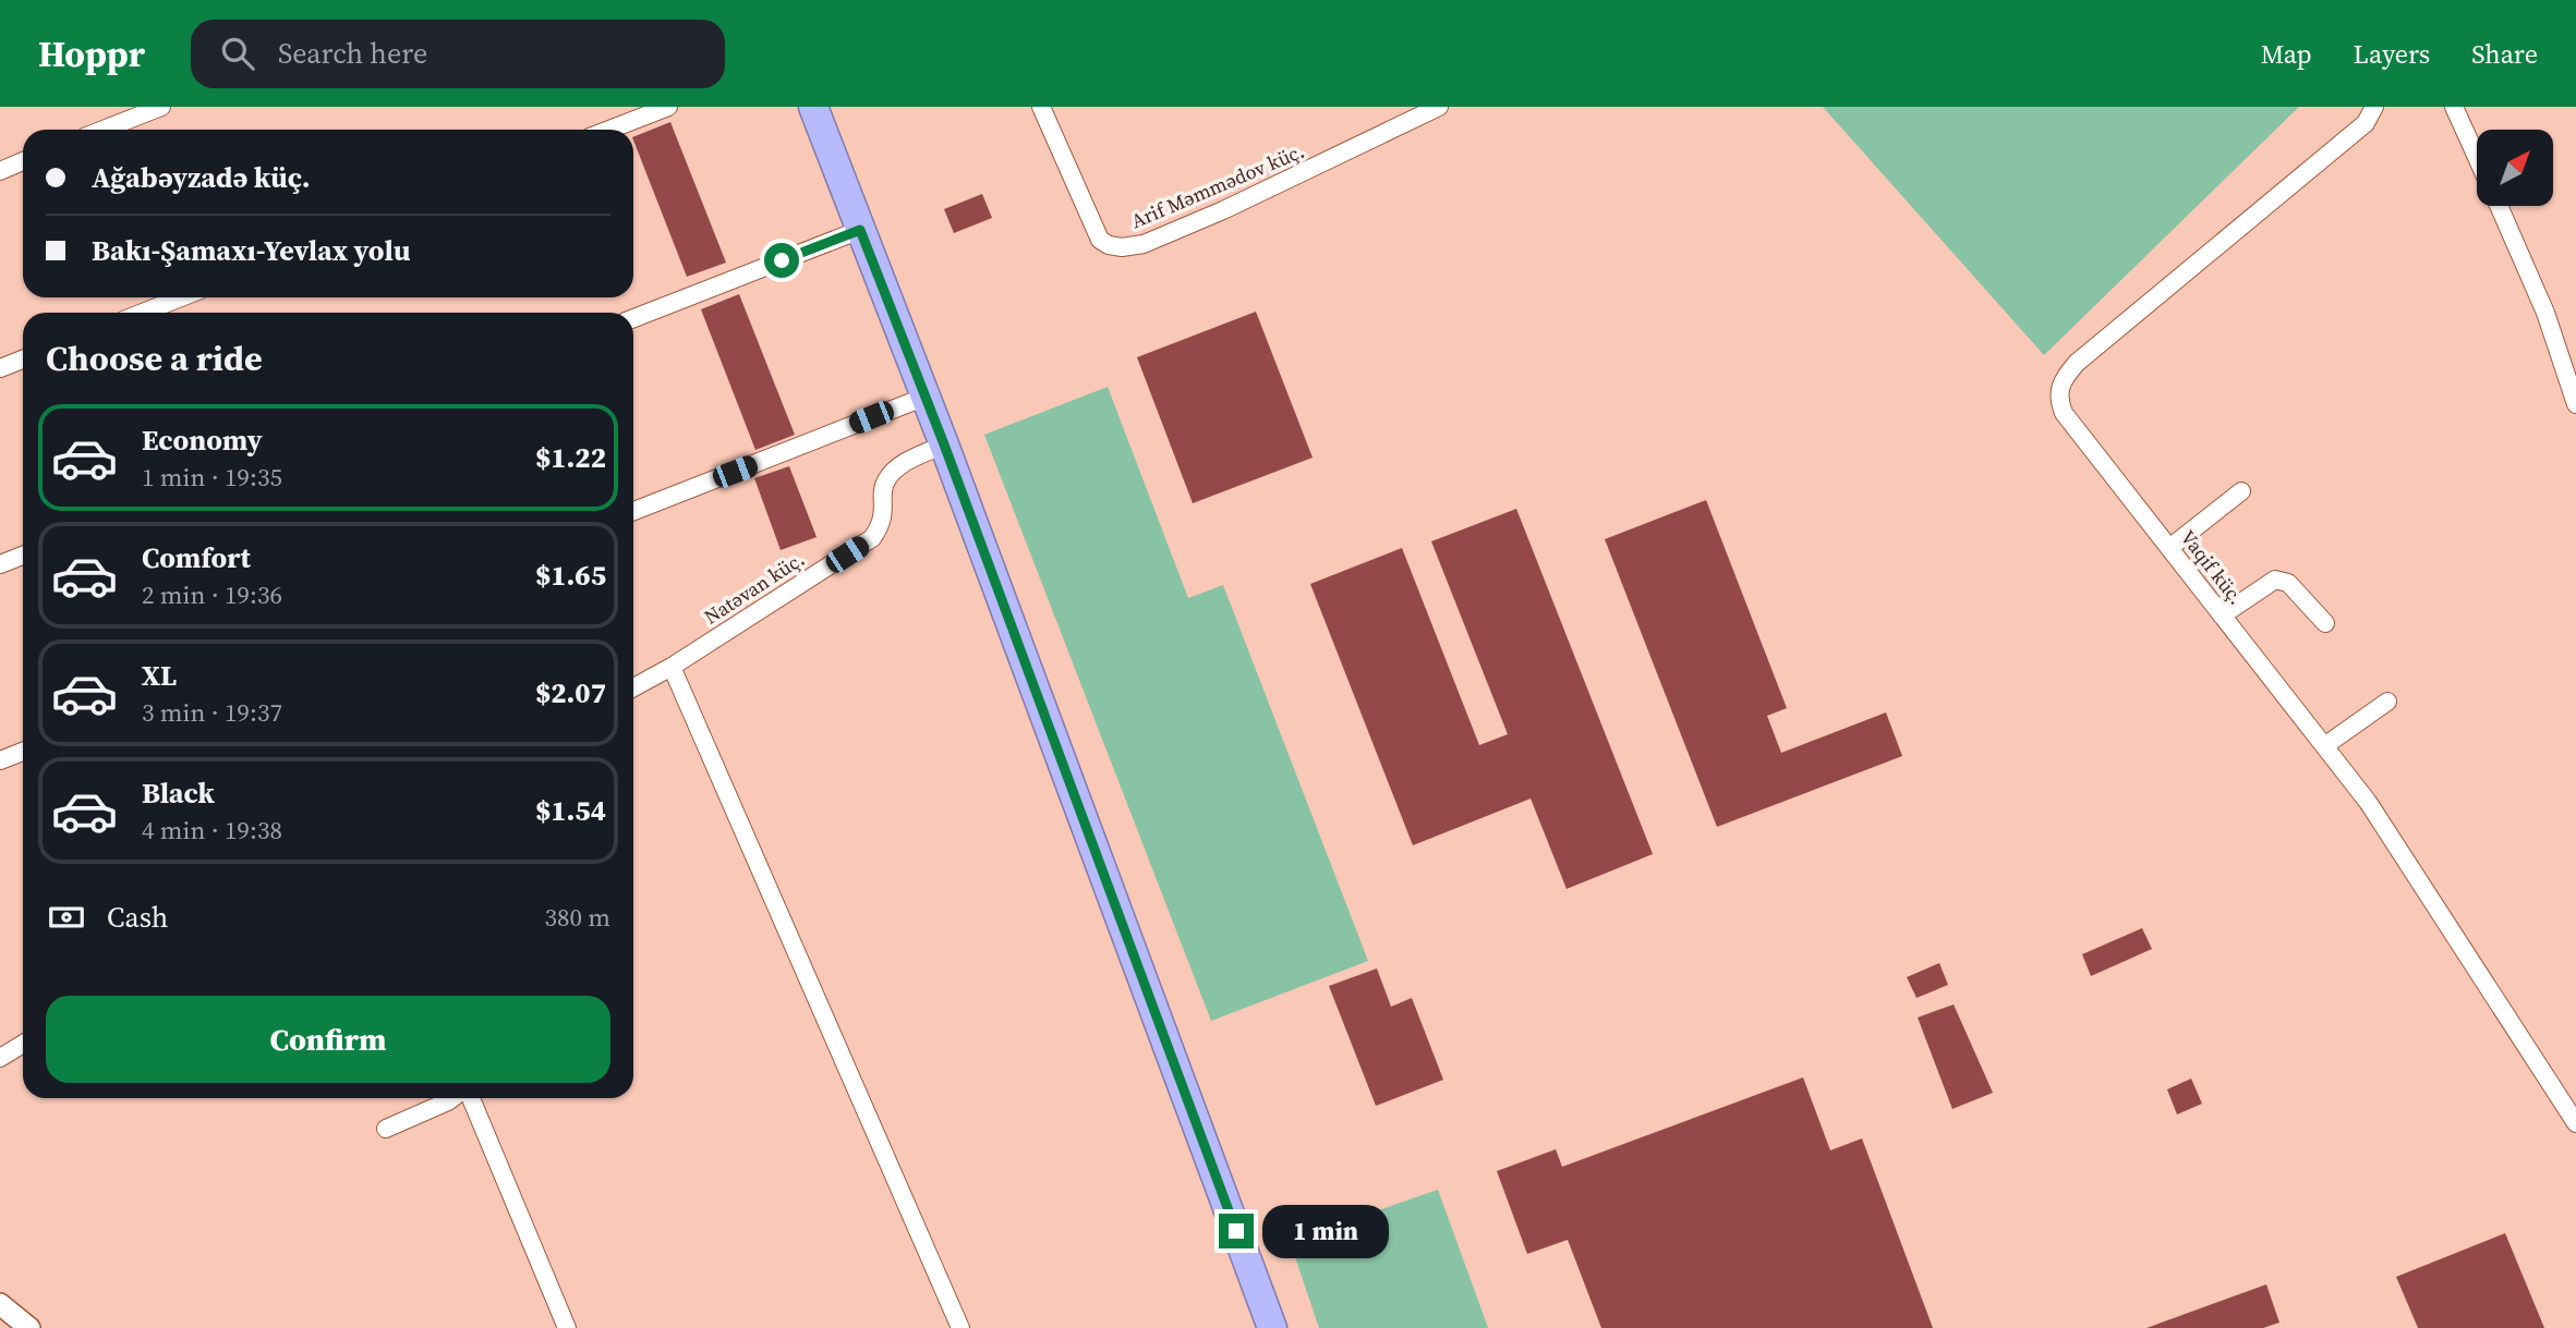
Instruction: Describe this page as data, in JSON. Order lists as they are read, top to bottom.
{
  "streets": {
    "street": ["Arif Məmmədov küç.", "Vaqif küç.", "Natəvan küç."]
  },
  "north": "top right",
  "page": {
    "header": "Hoppr",
    "search": "Search here",
    "nav": ["Map", "Layers", "Share"],
    "banner": ["Ağabəyzadə küç.", "Bakı-Şamaxı-Yevlax yolu"],
    "heading": "Choose a ride",
    "list": [
      {
        "name": "Economy",
        "note": "1 min · 19:35",
        "value": "$1.22"
      },
      {
        "name": "Comfort",
        "note": "2 min · 19:36",
        "value": "$1.65"
      },
      {
        "name": "XL",
        "note": "3 min · 19:37",
        "value": "$2.07"
      },
      {
        "name": "Black",
        "note": "4 min · 19:38",
        "value": "$1.54"
      }
    ],
    "pay": ["Cash", "380 m"],
    "buttons": "Confirm",
    "bubble": "1 min"
  }
}
